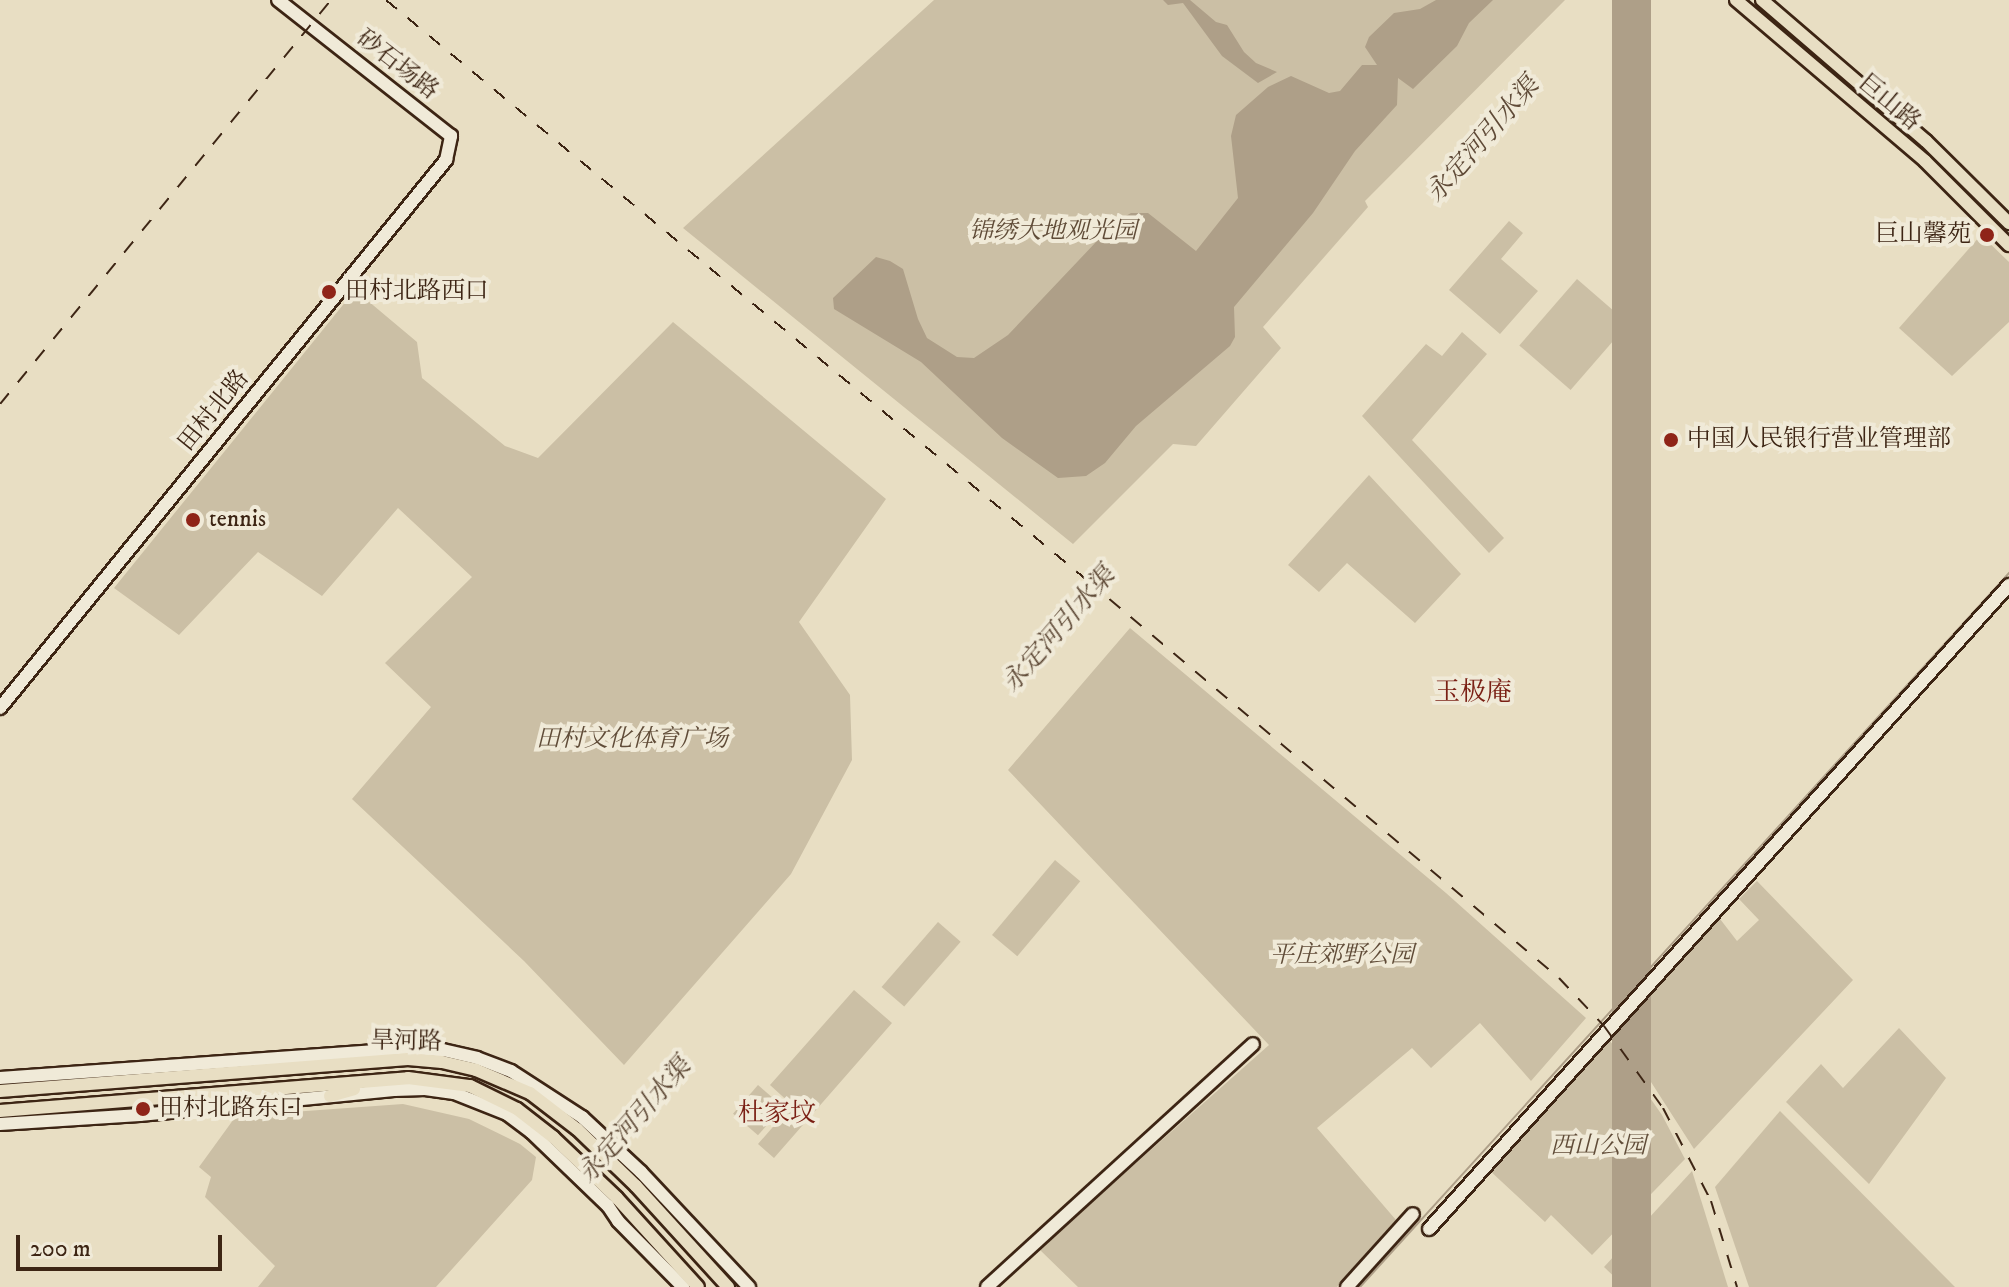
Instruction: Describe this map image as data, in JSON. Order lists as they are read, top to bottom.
{
  "streets": {
    "main road": ["巨山路", "旱河路"],
    "street": ["砂石场路", "田村北路"]
  },
  "crossings": [
    ["砂石场路", "田村北路"]
  ],
  "districts": ["玉极庵", "杜家坟"],
  "water": ["永定河引水渠"],
  "parks": [
    "锦绣大地观光园",
    "田村文化体育广场",
    "平庄郊野公园",
    "西山公园"
  ],
  "places": [
    "巨山馨苑",
    "田村北路西口",
    "中国人民银行营业管理部",
    "tennis",
    "田村北路东口"
  ],
  "scale_bar": "200 m"
}
